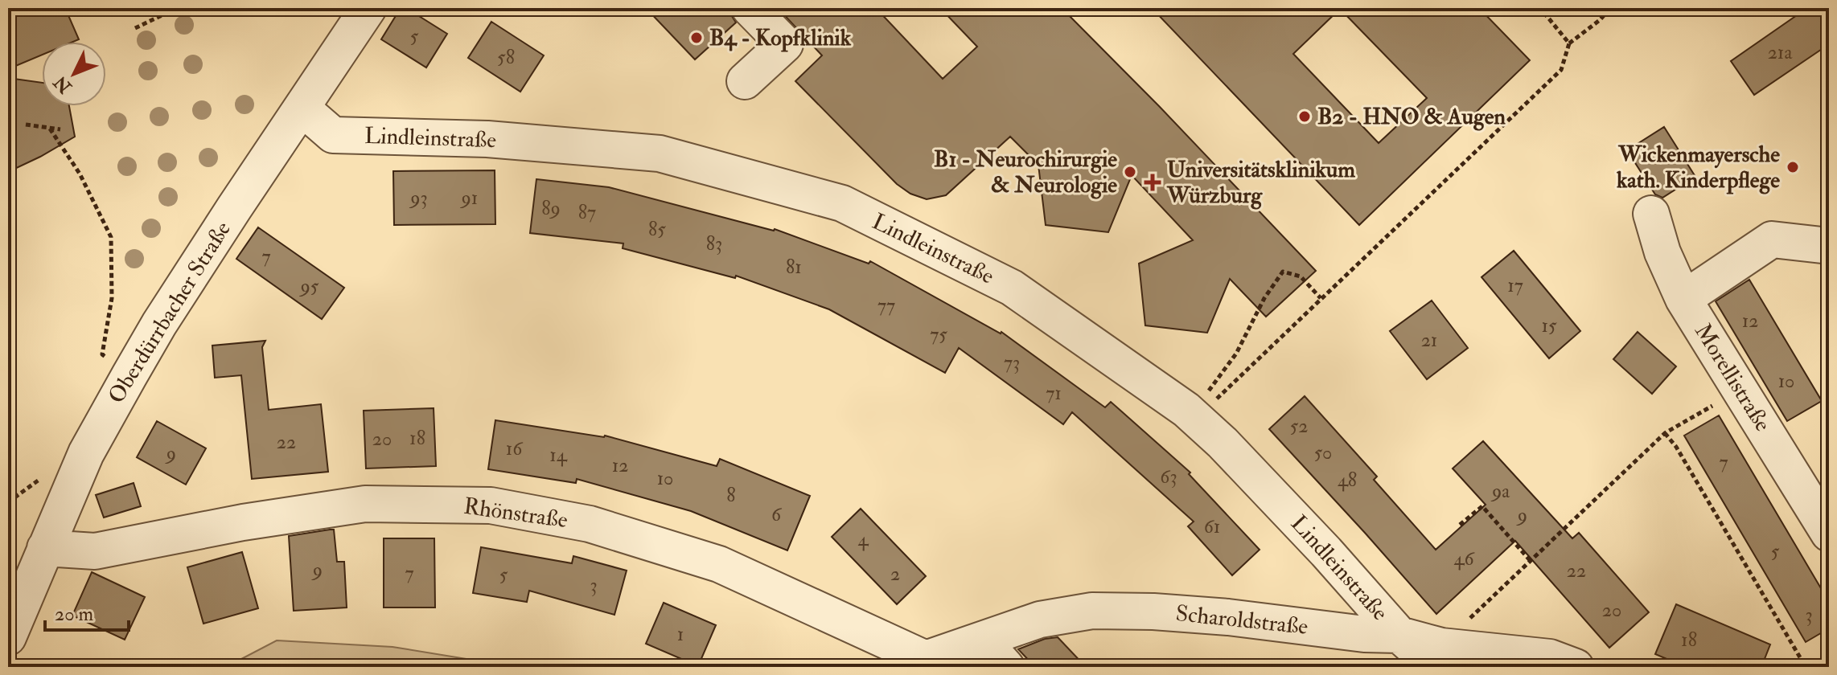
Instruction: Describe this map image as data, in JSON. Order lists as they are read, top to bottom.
{
  "streets": {
    "street": [
      "Lindleinstraße",
      "Oberdürrbacher Straße",
      "Morellistraße",
      "Rhönstraße",
      "Scharoldstraße"
    ]
  },
  "crossings": [
    ["Lindleinstraße", "Oberdürrbacher Straße"],
    ["Lindleinstraße", "Scharoldstraße"],
    ["Oberdürrbacher Straße", "Rhönstraße"],
    ["Rhönstraße", "Scharoldstraße"]
  ],
  "places": {
    "other": [
      "B4 - Kopfklinik",
      "B2 - HNO & Augen",
      "Wickenmayersche kath. Kinderpflege",
      "B1 - Neurochirurgie & Neurologie"
    ],
    "health": ["Universitätsklinikum Würzburg"]
  },
  "house_numbers": [
    "5",
    "21a",
    "58",
    "93",
    "91",
    "89",
    "87",
    "85",
    "83",
    "7",
    "81",
    "17",
    "95",
    "77",
    "12",
    "15",
    "75",
    "21",
    "73",
    "10",
    "71",
    "52",
    "18",
    "20",
    "22",
    "16",
    "50",
    "9",
    "14",
    "7",
    "12",
    "63",
    "10",
    "48",
    "9a",
    "8",
    "6",
    "9",
    "61",
    "4",
    "5",
    "46",
    "9",
    "22",
    "7",
    "2",
    "5",
    "3",
    "20",
    "3",
    "1",
    "18"
  ],
  "scale_bar": "20 m",
  "north": "bottom left"
}
